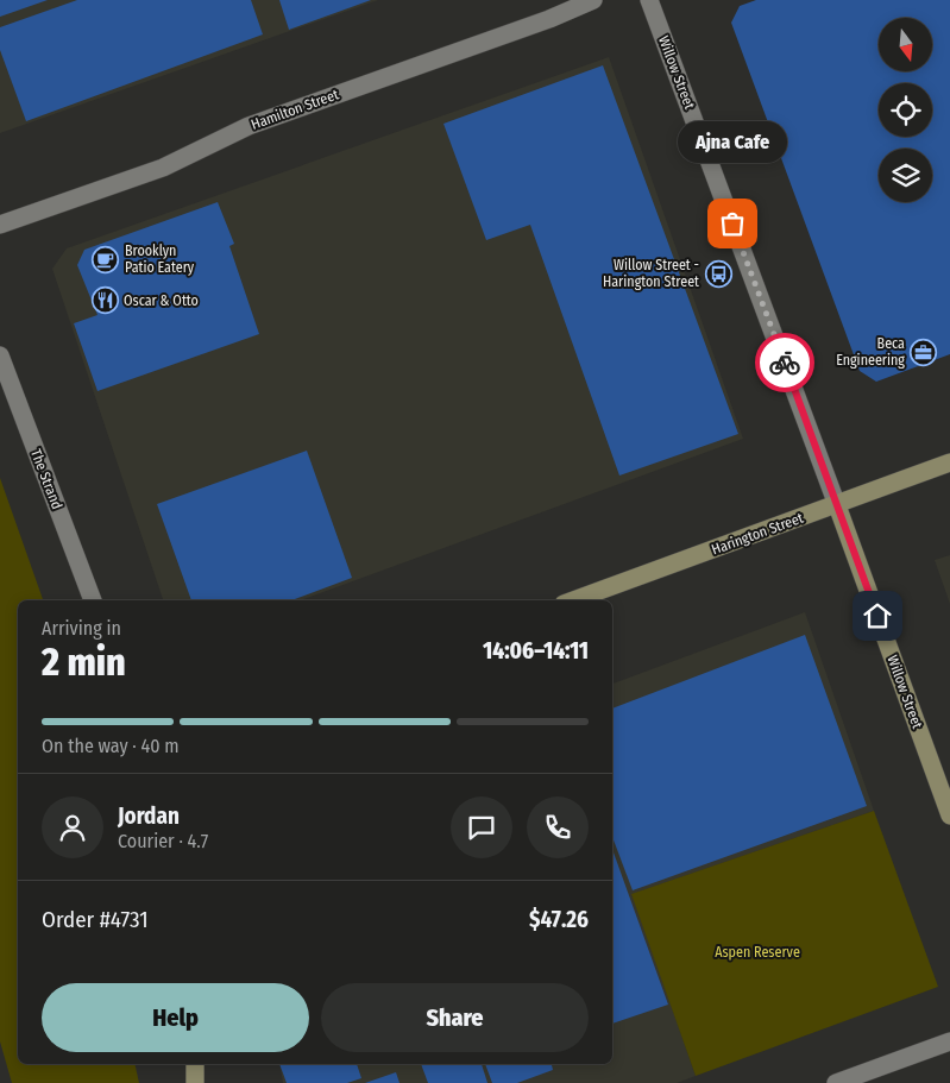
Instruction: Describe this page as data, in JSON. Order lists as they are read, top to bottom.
{
  "streets": {
    "street": [
      "Willow Street",
      "Hamilton Street",
      "The Strand",
      "Harington Street"
    ]
  },
  "crossings": [
    ["Willow Street", "Harington Street"]
  ],
  "parks": ["Aspen Reserve"],
  "places": {
    "other": ["Ajna Cafe"],
    "cafe": ["Brooklyn Patio Eatery"],
    "bus stop": ["Willow Street - Harington Street"],
    "restaurant": ["Oscar & Otto"],
    "office": ["Beca Engineering"]
  },
  "north": "bottom",
  "page": {
    "bubble": "Ajna Cafe",
    "heading": ["2 min", "Arriving in", "14:06–14:11"],
    "panel": [
      "Jordan",
      "Courier · 4.7",
      "Order #4731",
      "$47.26"
    ],
    "bar": "On the way · 40 m",
    "buttons": ["Help", "Share"]
  }
}
